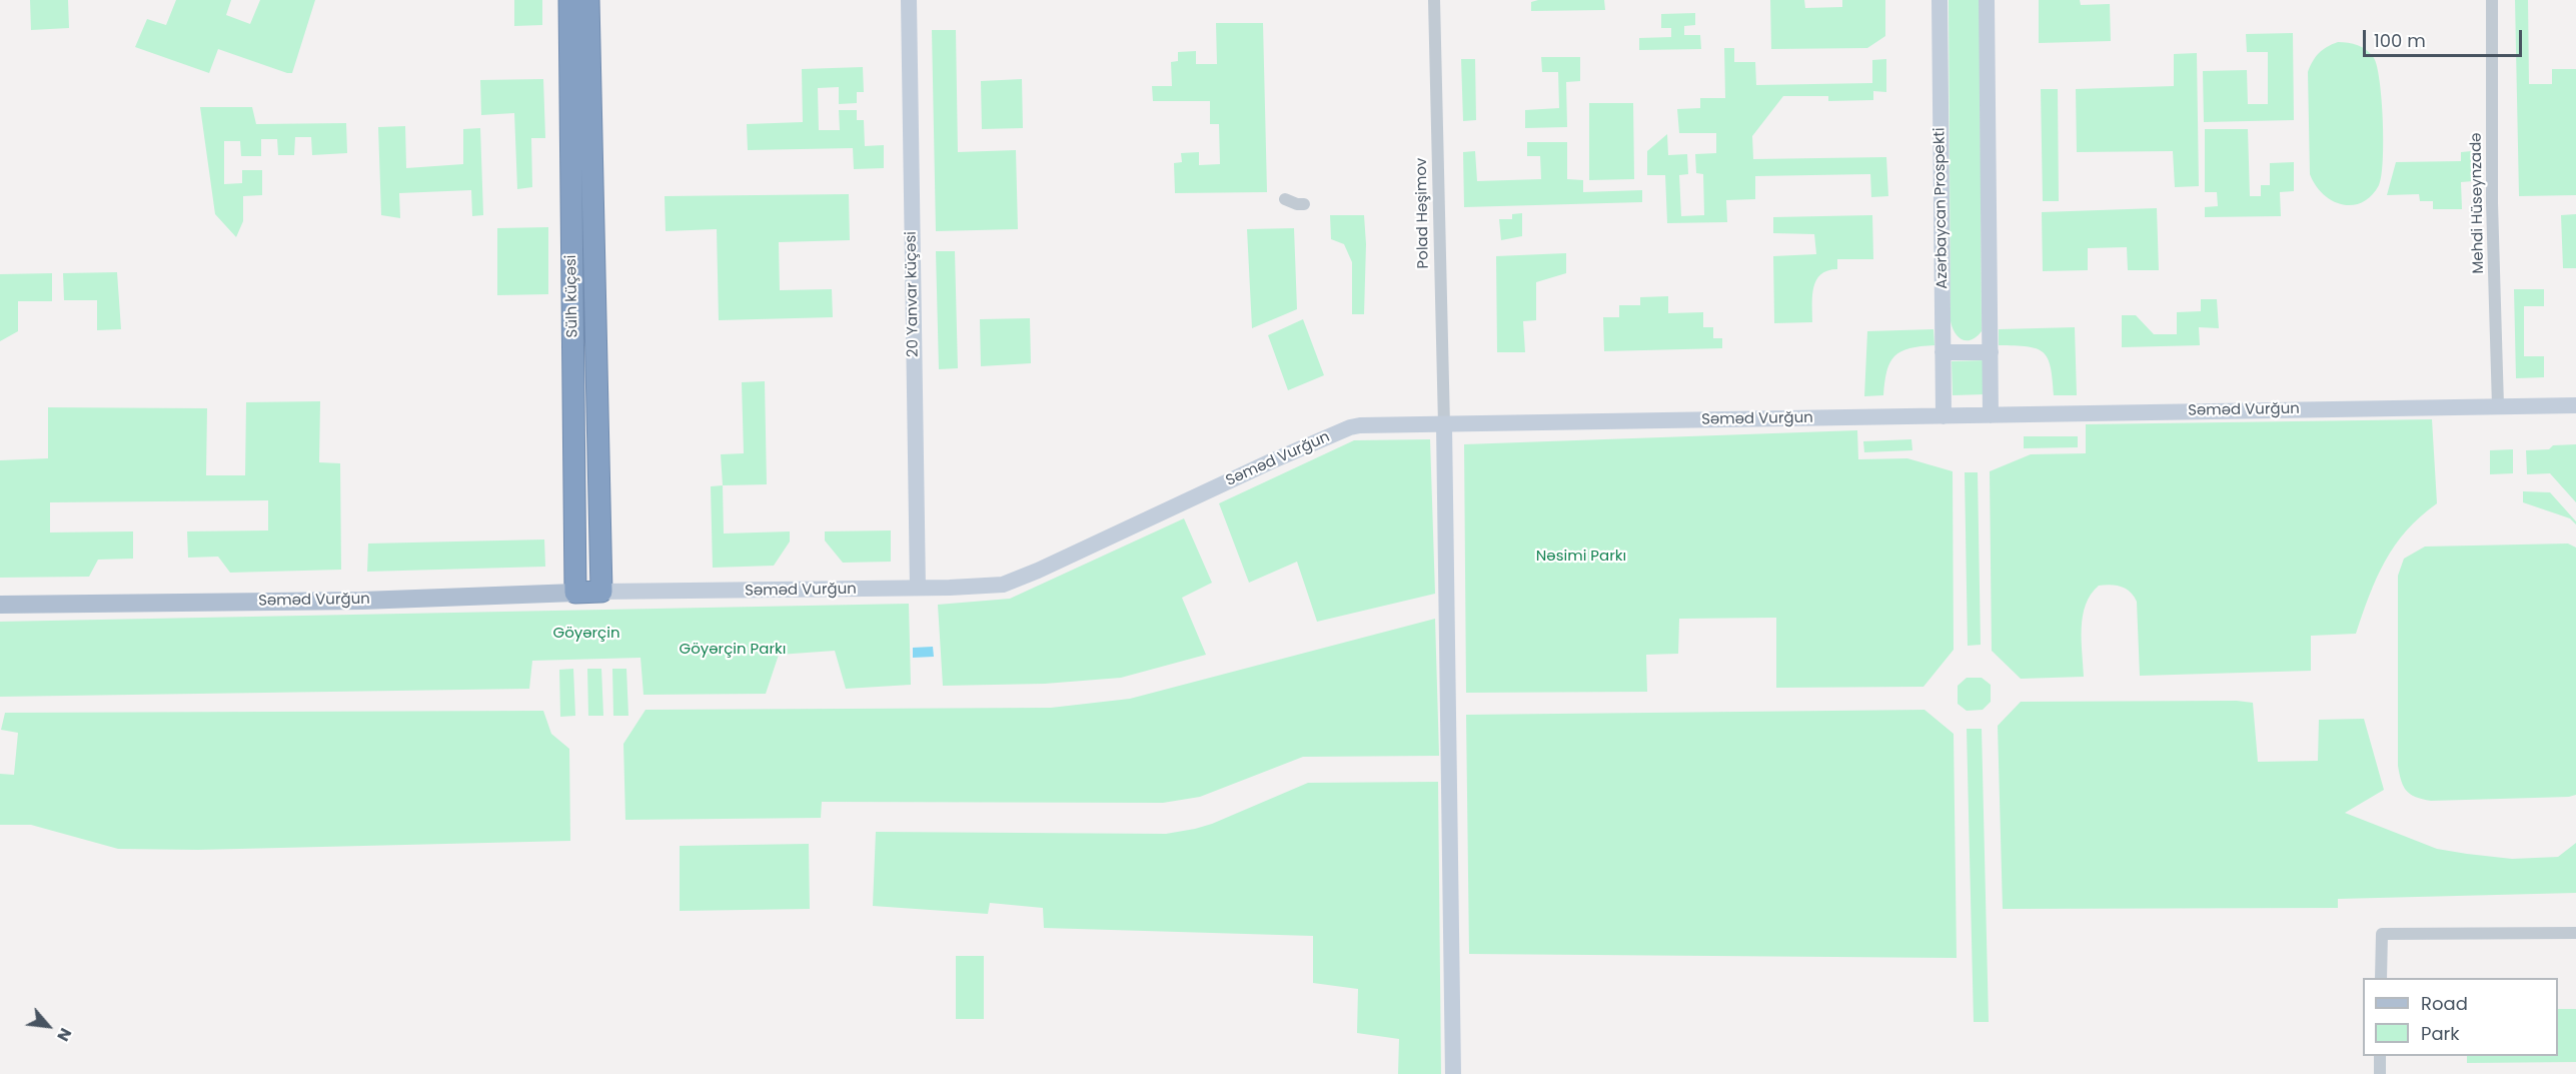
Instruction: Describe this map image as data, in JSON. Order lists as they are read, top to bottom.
{
  "streets": {
    "highway": ["Sülh küçəsi", "Səməd Vurğun"],
    "main road": ["Azərbaycan Prospekti", "20 Yanvar küçəsi"],
    "street": ["Mehdi Hüseynzadə", "Polad Həşimov"]
  },
  "crossings": [
    ["Mehdi Hüseynzadə", "Səməd Vurğun"],
    ["Azərbaycan Prospekti", "Səməd Vurğun"],
    ["Polad Həşimov", "Səməd Vurğun"],
    ["20 Yanvar küçəsi", "Səməd Vurğun"],
    ["Sülh küçəsi", "Səməd Vurğun"]
  ],
  "parks": ["Nəsimi Parkı", "Göyərçin", "Göyərçin Parkı"],
  "legend": ["Road", "Park"],
  "scale_bar": "100 m",
  "north": "bottom right"
}
